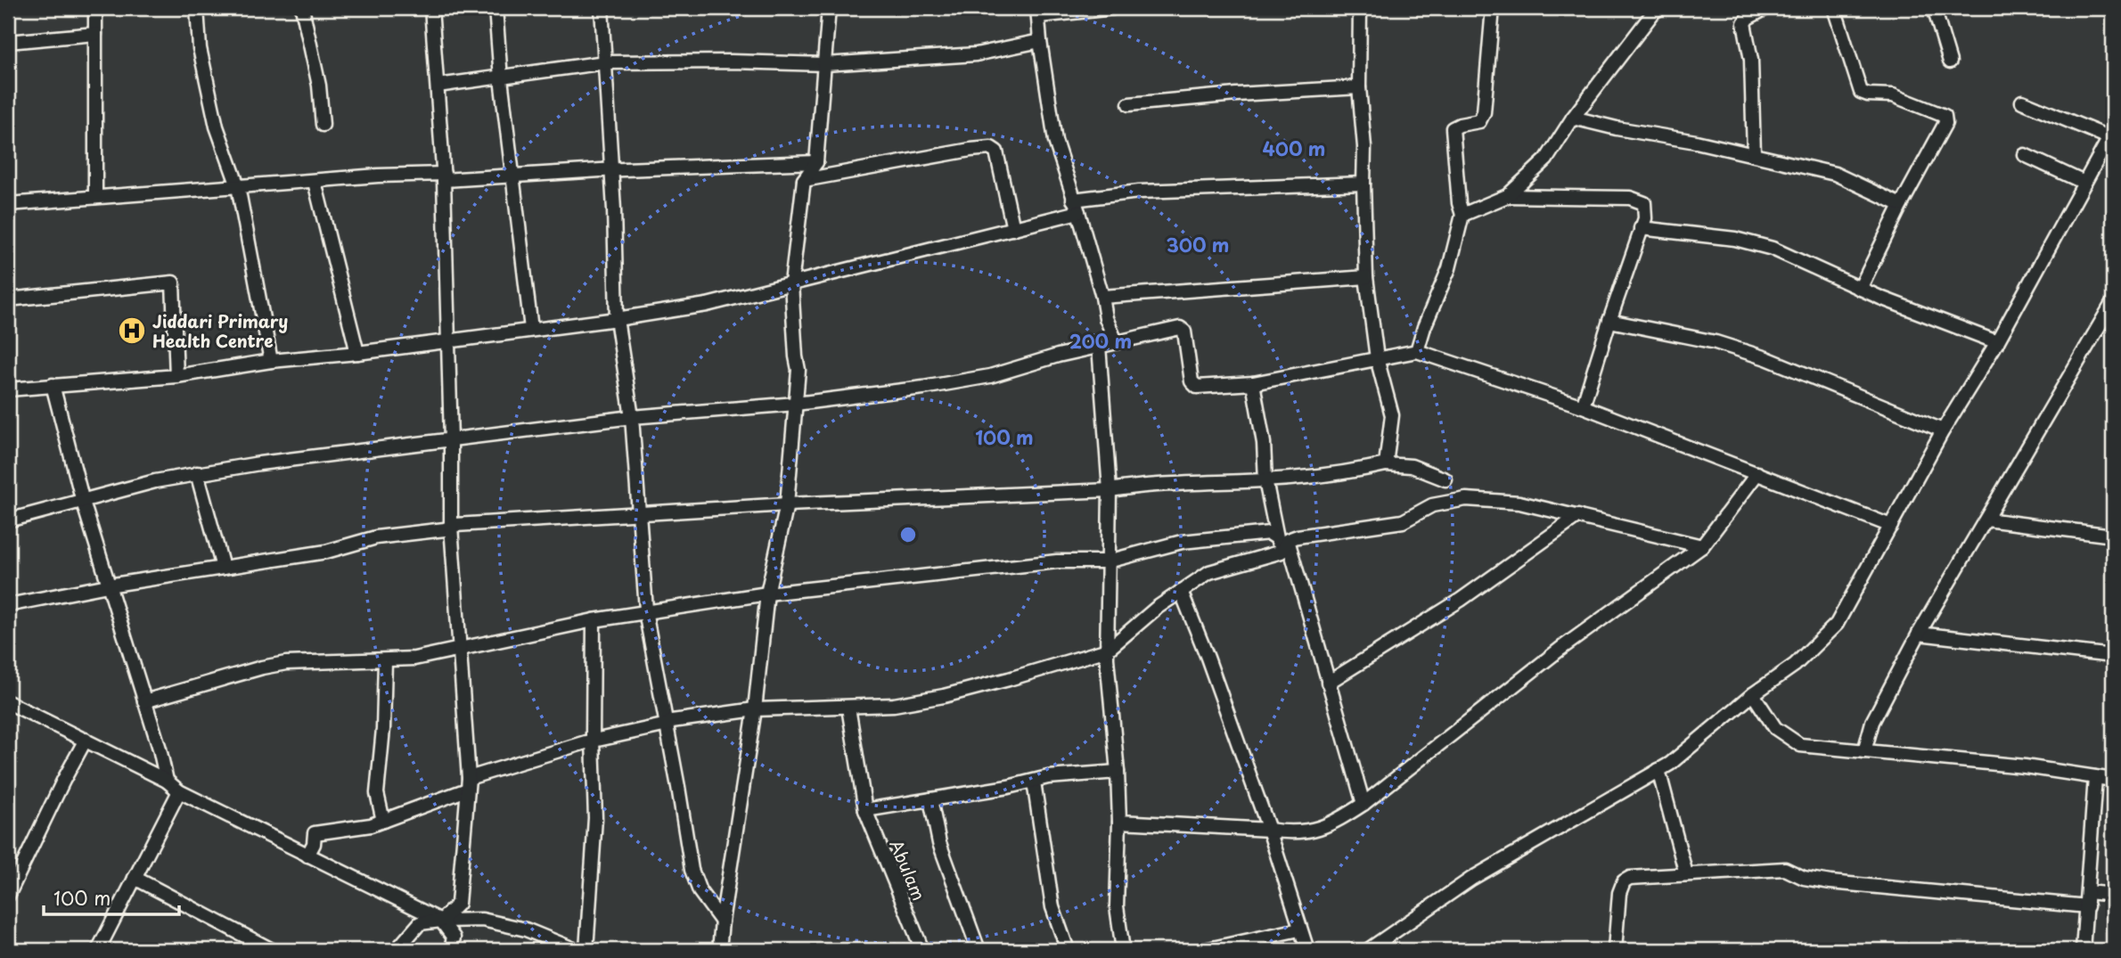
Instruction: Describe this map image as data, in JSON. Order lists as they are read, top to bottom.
{
  "streets": {
    "street": ["Abulam"]
  },
  "places": {
    "hospital": ["Jiddari Primary Health Centre"]
  },
  "scale_bar": "100 m",
  "rings": [
    "400 m",
    "300 m",
    "200 m",
    "100 m"
  ]
}
